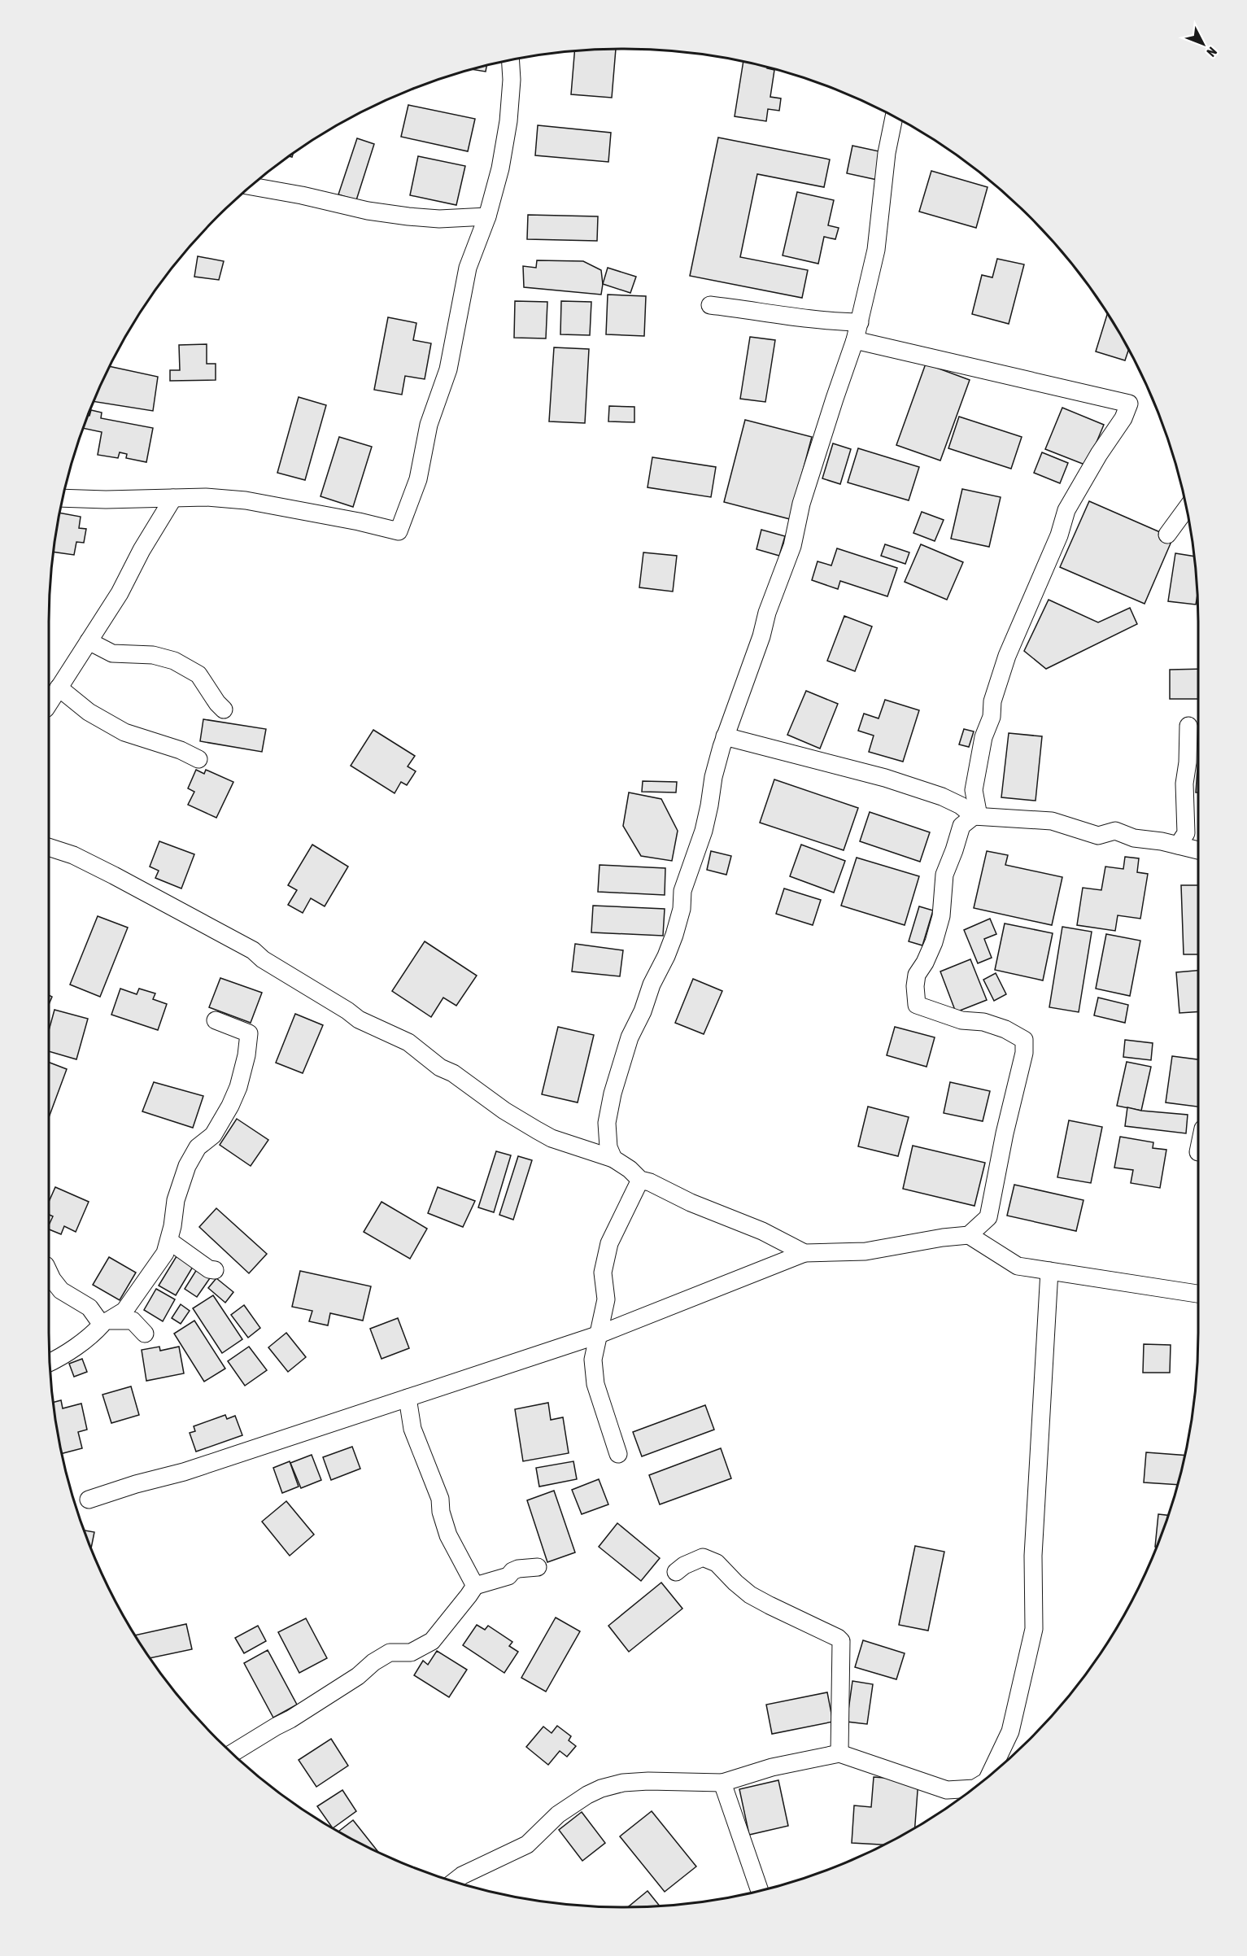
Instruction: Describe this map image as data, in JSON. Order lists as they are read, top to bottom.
{
  "north": "bottom right"
}
